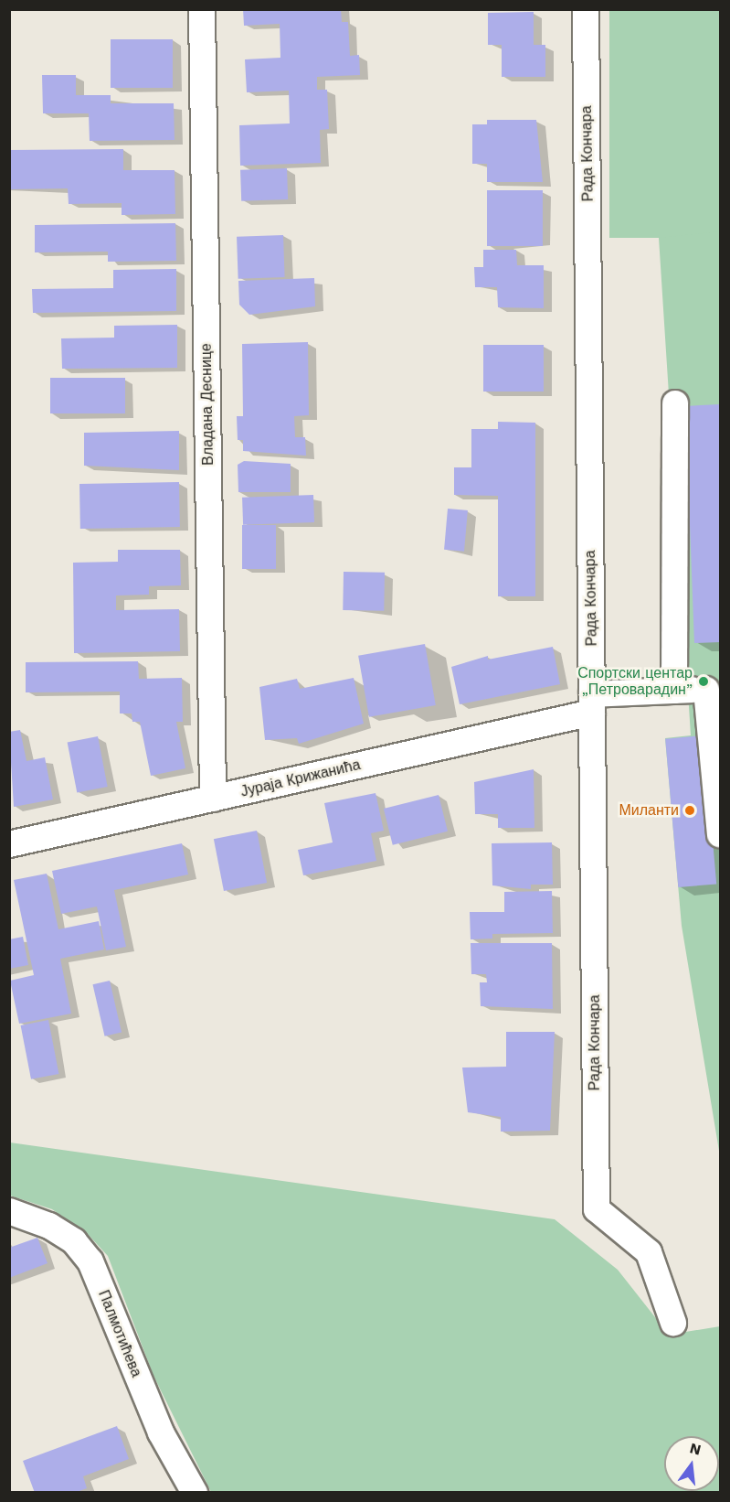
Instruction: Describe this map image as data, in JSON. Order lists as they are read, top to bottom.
{
  "streets": {
    "street": [
      "Рада Кончара",
      "Владана Деснице",
      "Јураја Крижанића",
      "Палмотићева"
    ]
  },
  "crossings": [
    ["Рада Кончара", "Јураја Крижанића"],
    ["Владана Деснице", "Јураја Крижанића"]
  ],
  "places": ["Спортски центар „Петроварадин”", "Миланти"],
  "north": "top"
}
